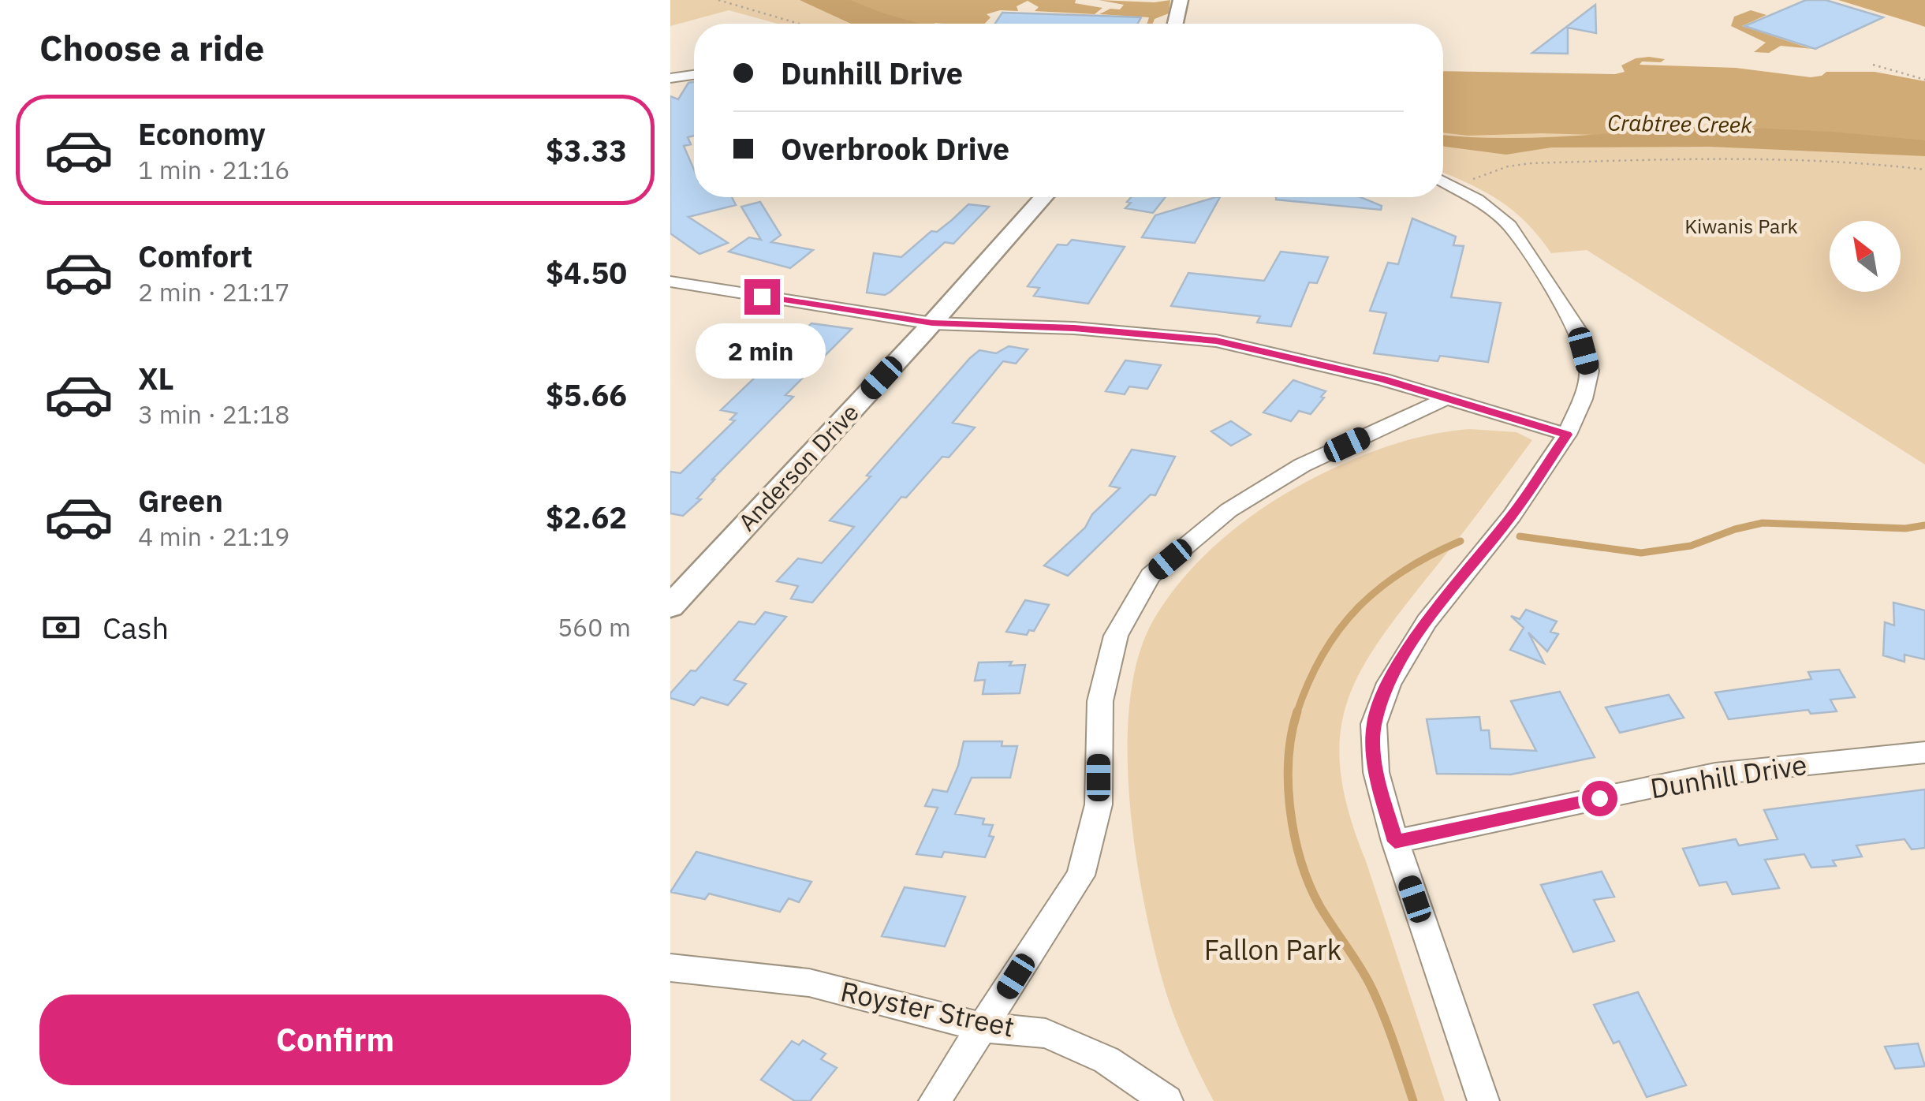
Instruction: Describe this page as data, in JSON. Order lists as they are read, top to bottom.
{
  "streets": {
    "street": ["Anderson Drive", "Dunhill Drive", "Royster Street"]
  },
  "water": ["Crabtree Creek"],
  "parks": ["Kiwanis Park", "Fallon Park"],
  "north": "top left",
  "page": {
    "heading": "Choose a ride",
    "banner": ["Dunhill Drive", "Overbrook Drive"],
    "list": [
      {
        "name": "Economy",
        "note": "1 min · 21:16",
        "value": "$3.33"
      },
      {
        "name": "Comfort",
        "note": "2 min · 21:17",
        "value": "$4.50"
      },
      {
        "name": "XL",
        "note": "3 min · 21:18",
        "value": "$5.66"
      },
      {
        "name": "Green",
        "note": "4 min · 21:19",
        "value": "$2.62"
      }
    ],
    "bubble": "2 min",
    "pay": ["Cash", "560 m"],
    "buttons": "Confirm"
  }
}
